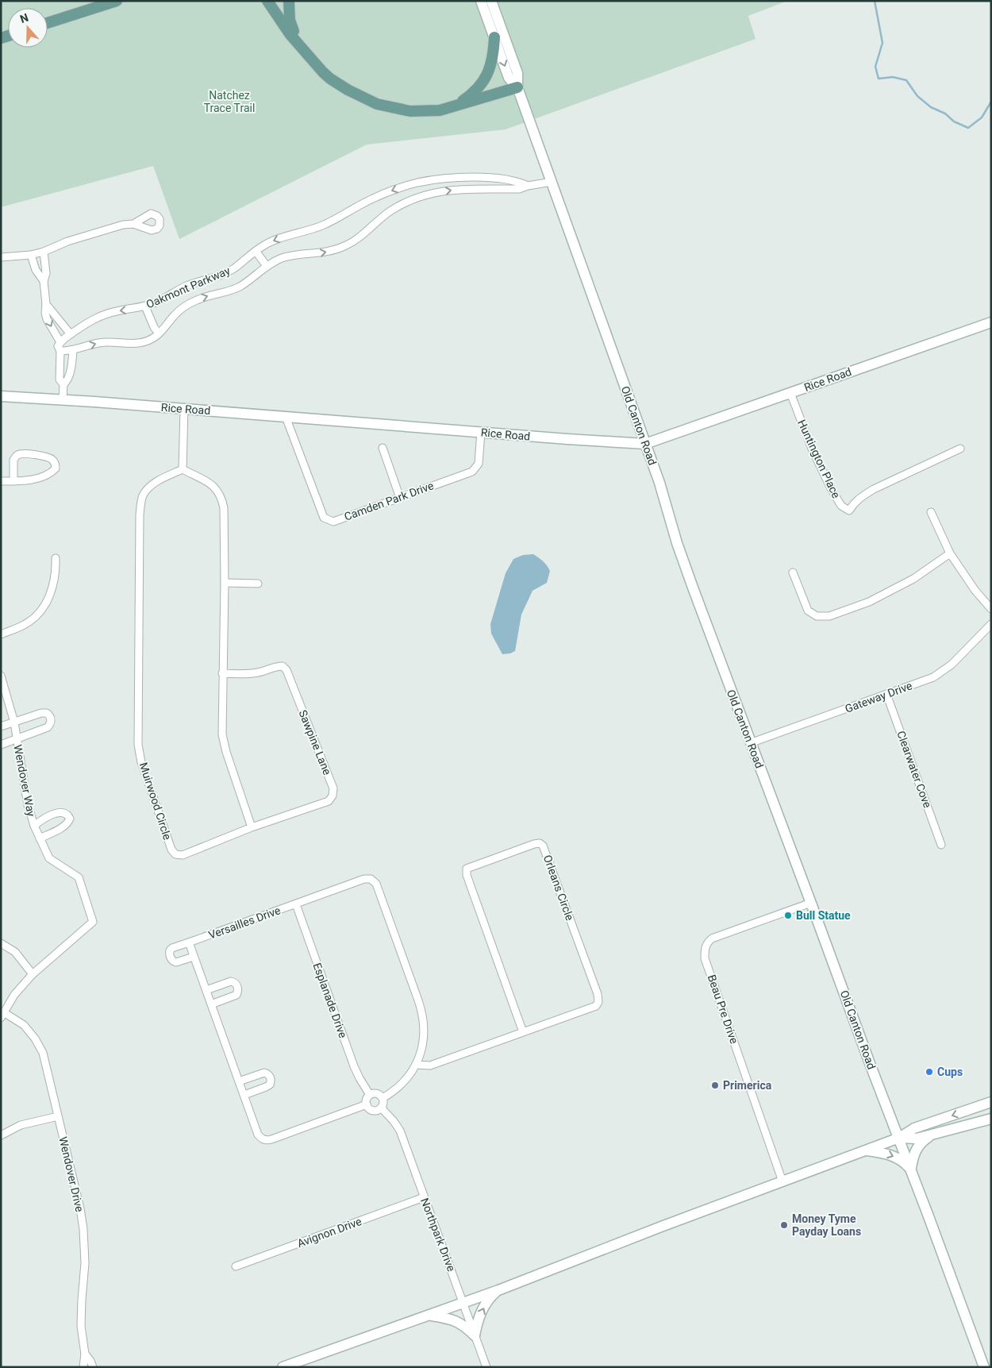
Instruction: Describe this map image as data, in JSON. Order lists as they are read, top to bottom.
{
  "streets": {
    "main road": ["Rice Road", "Old Canton Road"],
    "street": [
      "Oakmont Parkway",
      "Huntington Place",
      "Camden Park Drive",
      "Gateway Drive",
      "Sawpine Lane",
      "Clearwater Cove",
      "Wendover Way",
      "Muirwood Circle",
      "Orleans Circle",
      "Versailles Drive",
      "Esplanade Drive",
      "Beau Pre Drive",
      "Wendover Drive",
      "Avignon Drive",
      "Northpark Drive"
    ]
  },
  "crossings": [
    ["Oakmont Parkway", "Old Canton Road"],
    ["Rice Road", "Old Canton Road"],
    ["Rice Road", "Huntington Place"],
    ["Rice Road", "Camden Park Drive"],
    ["Old Canton Road", "Gateway Drive"],
    ["Old Canton Road", "Beau Pre Drive"],
    ["Gateway Drive", "Clearwater Cove"],
    ["Sawpine Lane", "Muirwood Circle"],
    ["Wendover Way", "Wendover Drive"],
    ["Orleans Circle", "Versailles Drive"],
    ["Versailles Drive", "Esplanade Drive"],
    ["Versailles Drive", "Northpark Drive"],
    ["Esplanade Drive", "Northpark Drive"],
    ["Avignon Drive", "Northpark Drive"]
  ],
  "parks": ["Natchez Trace Trail"],
  "places": [
    "Bull Statue",
    "Cups",
    "Primerica",
    "Money Tyme Payday Loans"
  ],
  "north": "top"
}
